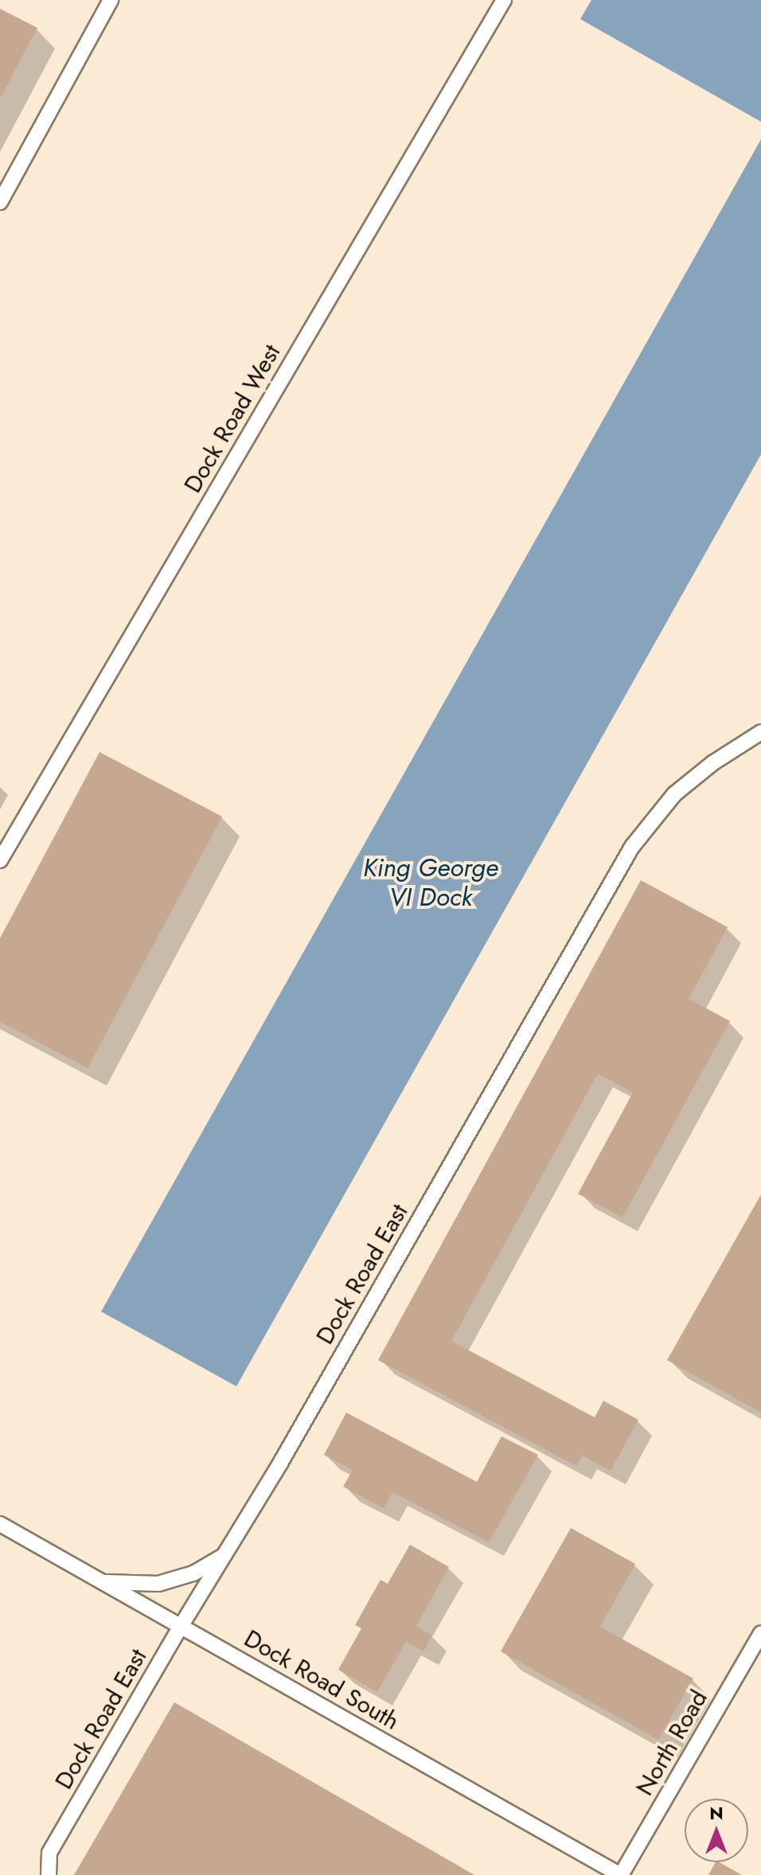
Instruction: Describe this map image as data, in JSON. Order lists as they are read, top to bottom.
{
  "streets": {
    "lane": [
      "Dock Road West",
      "Dock Road East",
      "Dock Road South",
      "North Road"
    ]
  },
  "crossings": [
    ["Dock Road East", "Dock Road South"],
    ["Dock Road South", "North Road"]
  ],
  "water": ["King George VI Dock"],
  "north": "top"
}
